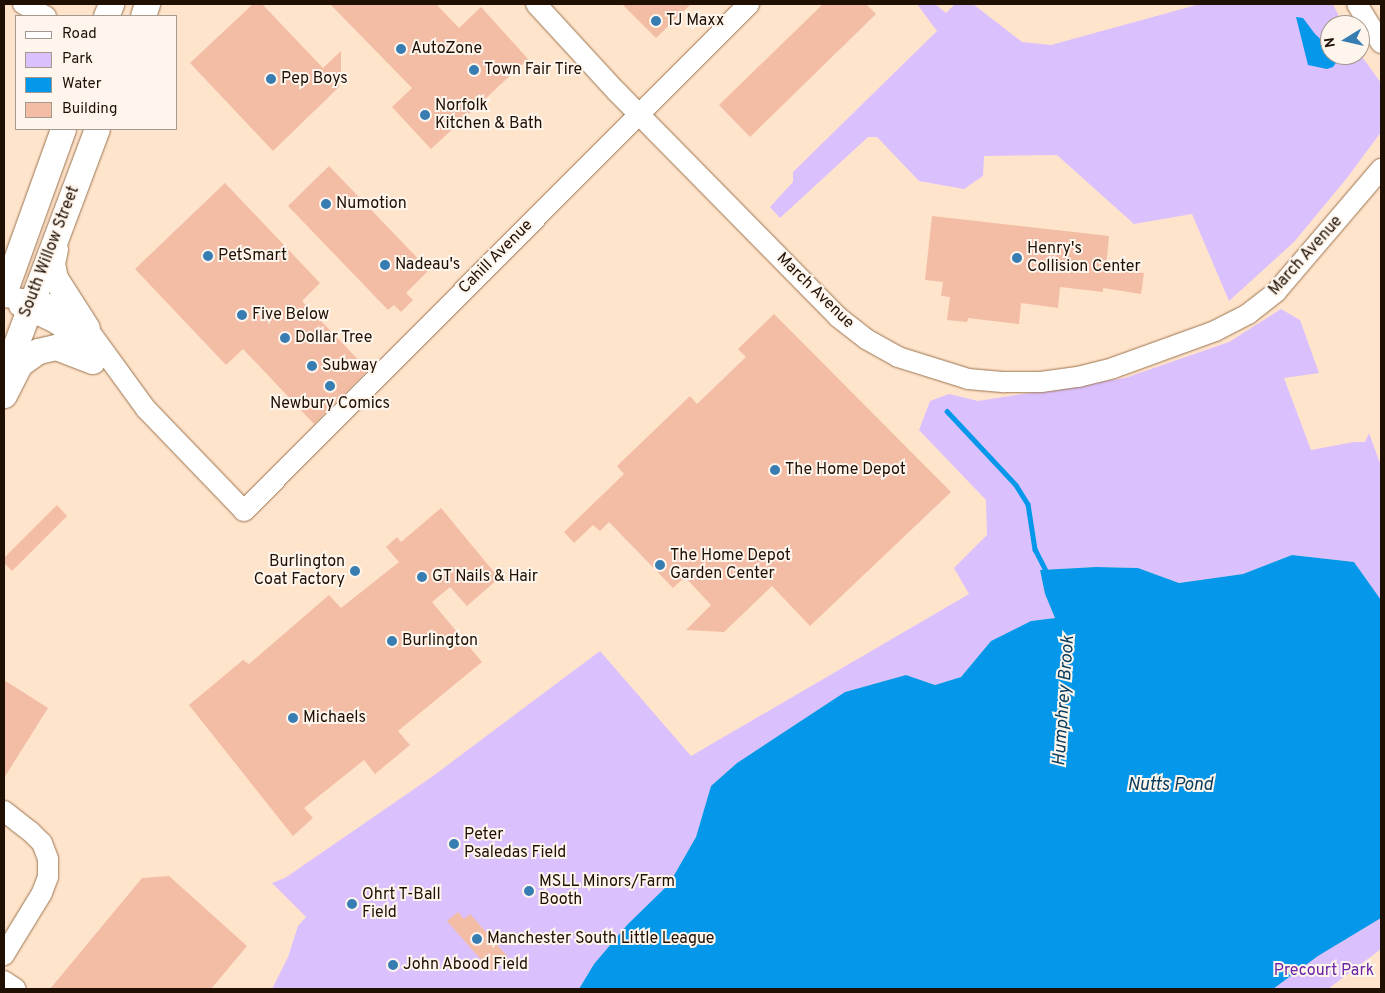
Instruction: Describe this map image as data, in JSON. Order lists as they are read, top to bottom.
{
  "streets": {
    "main road": ["South Willow Street"],
    "street": ["March Avenue", "Cahill Avenue"]
  },
  "crossings": [
    ["March Avenue", "Cahill Avenue"]
  ],
  "water": ["Humphrey Brook", "Nutts Pond"],
  "parks": ["Precourt Park"],
  "places": [
    "TJ Maxx",
    "AutoZone",
    "Town Fair Tire",
    "Pep Boys",
    "Norfolk Kitchen & Bath",
    "Numotion",
    "PetSmart",
    "Henry's Collision Center",
    "Nadeau's",
    "Five Below",
    "Dollar Tree",
    "Subway",
    "Newbury Comics",
    "The Home Depot",
    "The Home Depot Garden Center",
    "Burlington Coat Factory",
    "GT Nails & Hair",
    "Burlington",
    "Michaels",
    "Peter Psaledas Field",
    "MSLL Minors/Farm Booth",
    "Ohrt T-Ball Field",
    "Manchester South Little League",
    "John Abood Field"
  ],
  "legend": [
    "Road",
    "Park",
    "Water",
    "Building"
  ],
  "north": "left"
}
